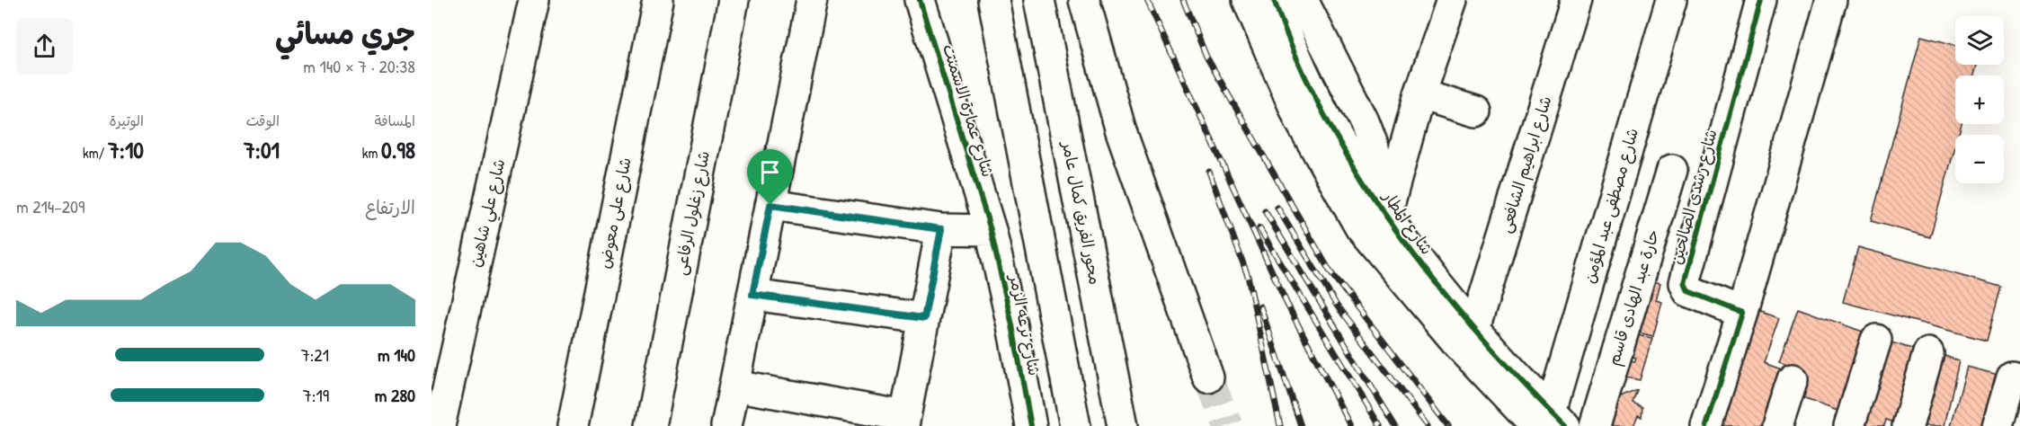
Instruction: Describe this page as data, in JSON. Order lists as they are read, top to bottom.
{
  "streets": {
    "main road": [
      "شارع عمارة الاسمنت",
      "شارع ابراهيم الشافعى",
      "شارع رشدى الصالحين",
      "شارع مصطفى عبد المؤمن",
      "شارع علي شاهين",
      "شارع على معوض",
      "شارع زغلول الرفاعى",
      "محور الفريق كمال عامر",
      "شارع المطار",
      "حارة عبد الهادى قاسم",
      "شارع ترعه الزمر"
    ]
  },
  "crossings": [
    ["شارع عمارة الاسمنت", "شارع ترعه الزمر"],
    ["شارع ابراهيم الشافعى", "شارع المطار"],
    ["شارع مصطفى عبد المؤمن", "شارع المطار"]
  ],
  "page": {
    "heading": ["جري مسائي", "20:38 · 7 × 140 m"],
    "map_buttons": ["+", "−"],
    "stats": [
      ["المسافة", "0.98 km"],
      ["الوقت", "7:01"],
      ["الوتيرة", "7:10 /km"]
    ],
    "chart": ["الارتفاع", "209–214 m"],
    "list": [
      {
        "name": "140 m",
        "note": "7:21"
      },
      {
        "name": "280 m",
        "note": "7:19"
      }
    ]
  }
}
